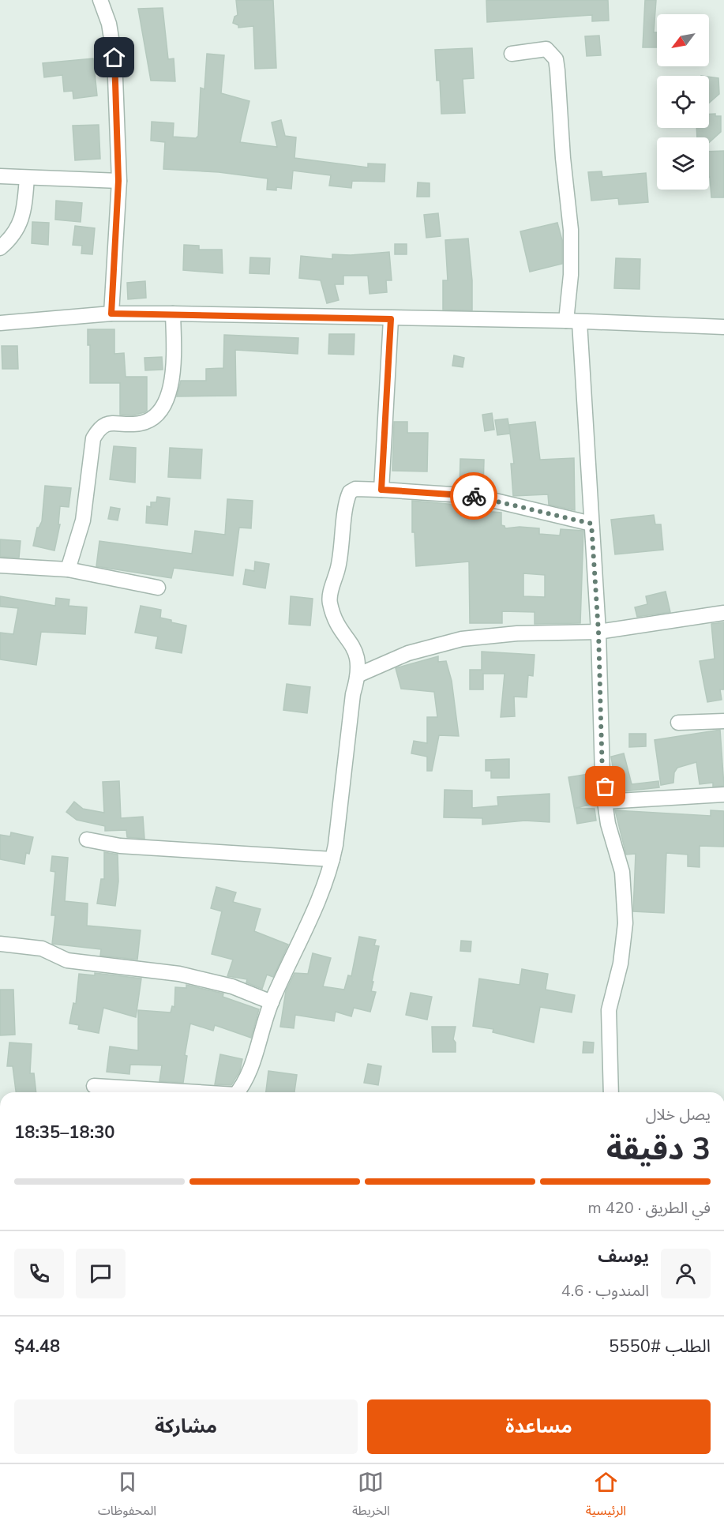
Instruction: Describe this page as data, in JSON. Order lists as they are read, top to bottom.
{
  "north": "bottom left",
  "page": {
    "heading": ["3 دقيقة", "يصل خلال", "18:30–18:35"],
    "panel": [
      "يوسف",
      "المندوب · 4.6",
      "الطلب #5550",
      "$4.48"
    ],
    "bar": "في الطريق · 420 m",
    "buttons": ["مساعدة", "مشاركة"],
    "tabs": ["الرئيسية", "الخريطة", "المحفوظات"]
  }
}
